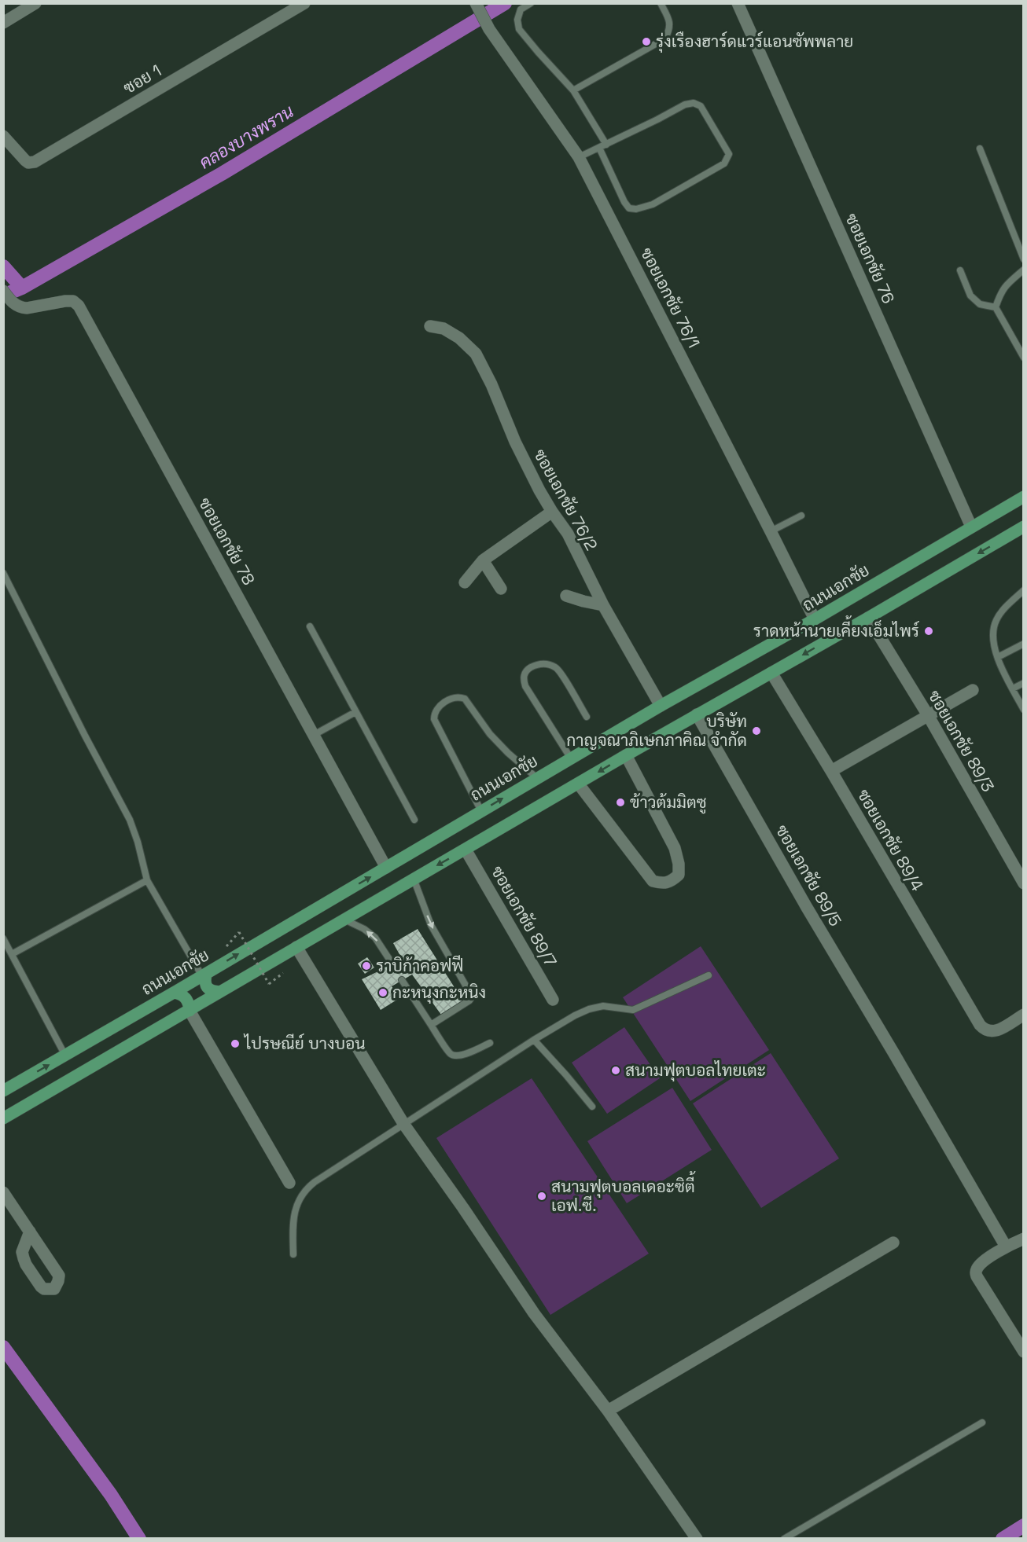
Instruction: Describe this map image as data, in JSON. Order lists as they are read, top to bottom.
{
  "streets": {
    "main road": ["ถนนเอกชัย"],
    "street": [
      "ซอย 1",
      "ซอยเอกชัย 76",
      "ซอยเอกชัย 76/1",
      "ซอยเอกชัย 76/2",
      "ซอยเอกชัย 78",
      "ซอยเอกชัย 89/3",
      "ซอยเอกชัย 89/4",
      "ซอยเอกชัย 89/5",
      "ซอยเอกชัย 89/7"
    ]
  },
  "crossings": [
    ["ซอยเอกชัย 76", "ถนนเอกชัย"],
    ["ซอยเอกชัย 76/1", "ถนนเอกชัย"],
    ["ซอยเอกชัย 76/2", "ถนนเอกชัย"],
    ["ซอยเอกชัย 78", "ถนนเอกชัย"]
  ],
  "water": ["คลองบางพราน"],
  "places": [
    "รุ่งเรืองฮาร์ดแวร์แอนซัพพลาย",
    "ราดหน้านายเคี้ยงเอ็มไพร์",
    "บริษัท กาญจณาภิเษกภาคิณ จำกัด",
    "ข้าวต้มมิตซู",
    "ราบิก้าคอฟฟี",
    "กะหนุงกะหนิง",
    "ไปรษณีย์ บางบอน",
    "สนามฟุตบอลไทยเตะ",
    "สนามฟุตบอลเดอะซิตี้ เอฟ.ซี."
  ]
}
